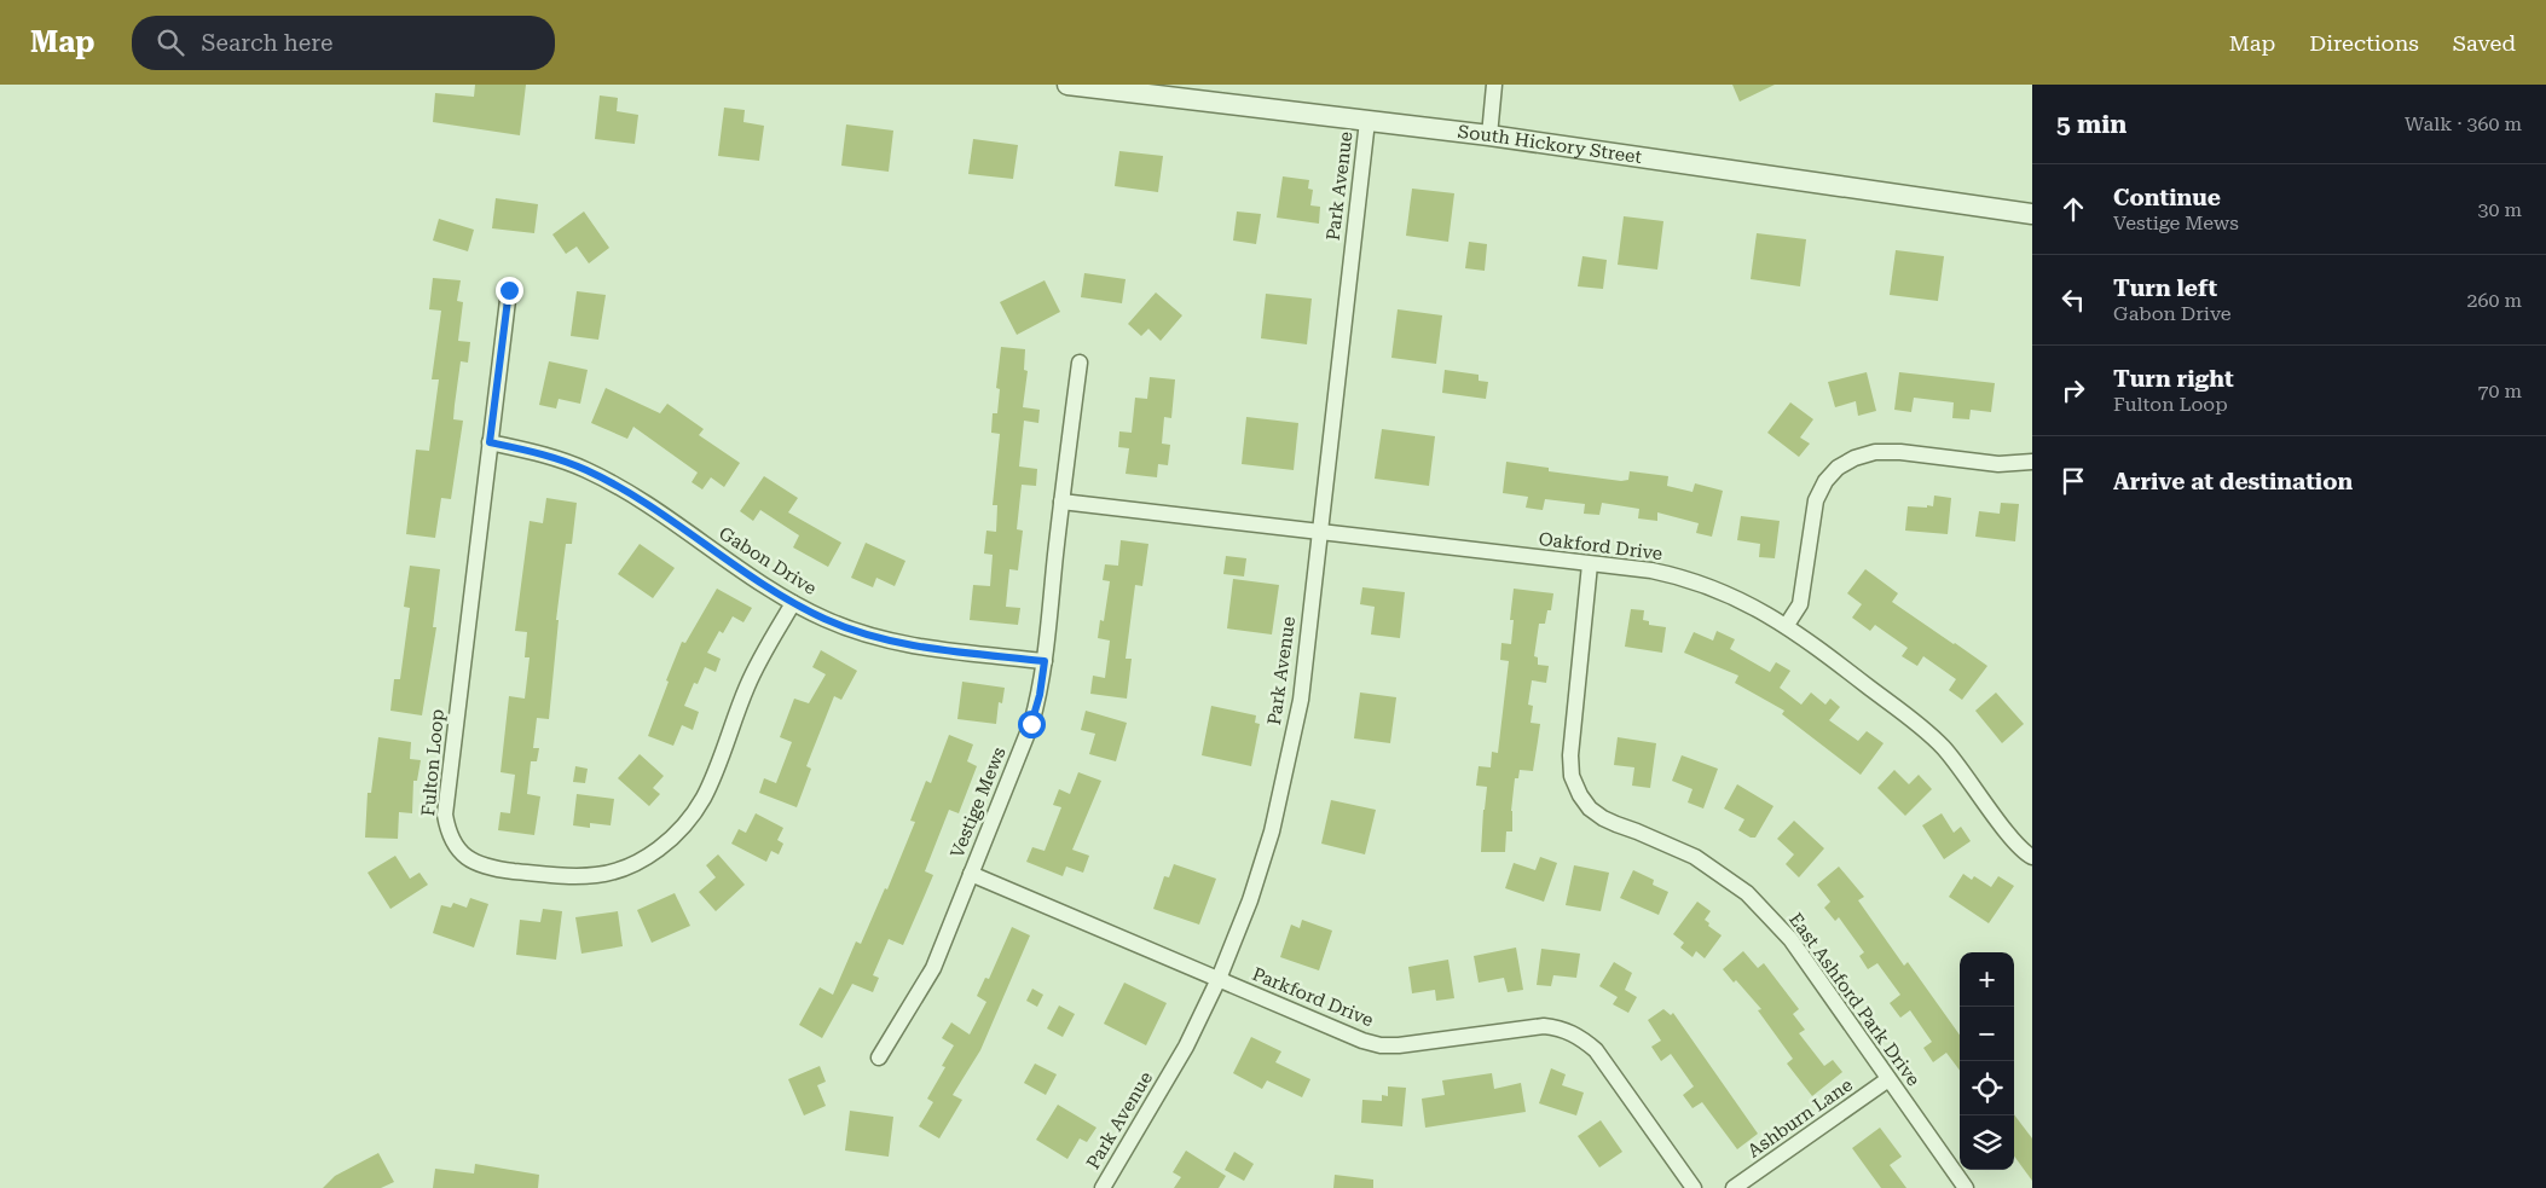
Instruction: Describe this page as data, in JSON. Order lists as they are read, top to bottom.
{
  "streets": {
    "street": [
      "South Hickory Street",
      "Park Avenue",
      "Oakford Drive",
      "Gabon Drive",
      "Fulton Loop",
      "Vestige Mews",
      "Parkford Drive",
      "East Ashford Park Drive",
      "Ashburn Lane"
    ]
  },
  "crossings": [
    ["South Hickory Street", "Park Avenue"],
    ["Park Avenue", "Oakford Drive"],
    ["Park Avenue", "Parkford Drive"],
    ["Oakford Drive", "Vestige Mews"],
    ["Oakford Drive", "East Ashford Park Drive"],
    ["Gabon Drive", "Fulton Loop"],
    ["Gabon Drive", "Vestige Mews"],
    ["Vestige Mews", "Parkford Drive"],
    ["East Ashford Park Drive", "Ashburn Lane"]
  ],
  "page": {
    "header": "Map",
    "search": "Search here",
    "nav": ["Map", "Directions", "Saved"],
    "heading": ["5 min", "Walk · 360 m"],
    "list": [
      ["Continue", "Vestige Mews", "30 m"],
      ["Turn left", "Gabon Drive", "260 m"],
      ["Turn right", "Fulton Loop", "70 m"],
      "Arrive at destination"
    ],
    "map_buttons": ["+", "−"]
  }
}
